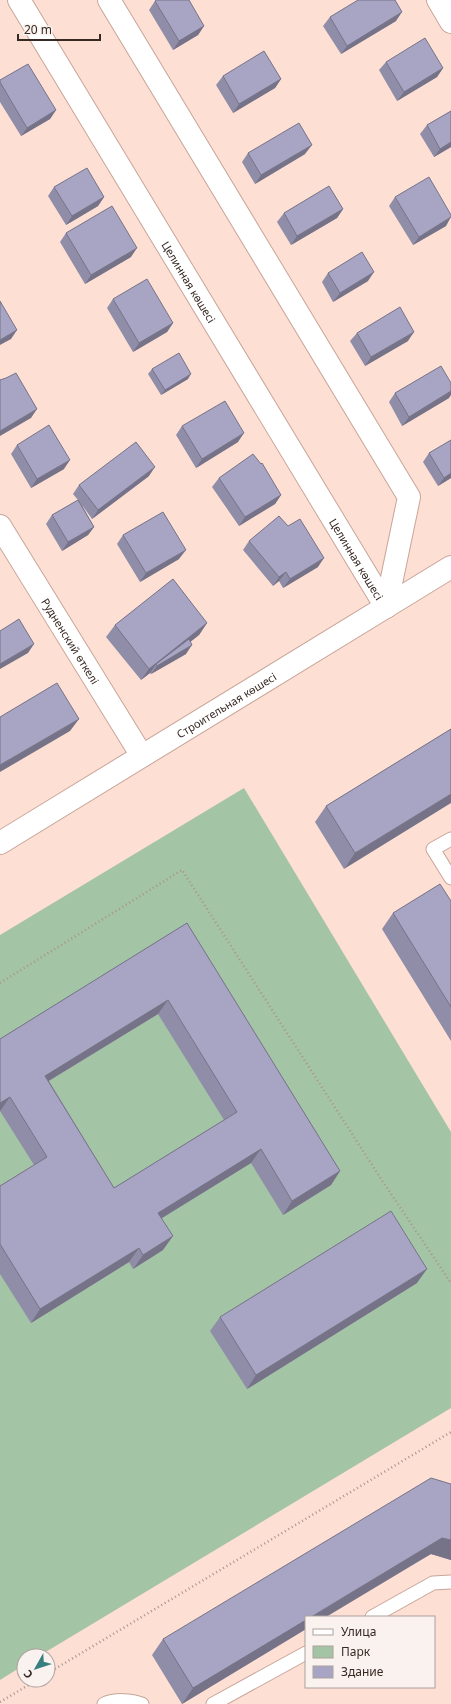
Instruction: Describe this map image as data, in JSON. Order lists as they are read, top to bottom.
{
  "streets": {
    "street": ["Целинная көшесі", "Рудненский өткелі", "Строительная көшесі"]
  },
  "crossings": [
    ["Целинная көшесі", "Строительная көшесі"],
    ["Рудненский өткелі", "Строительная көшесі"]
  ],
  "legend": ["Улица", "Парк", "Здание"],
  "scale_bar": "20 m",
  "north": "bottom left"
}
